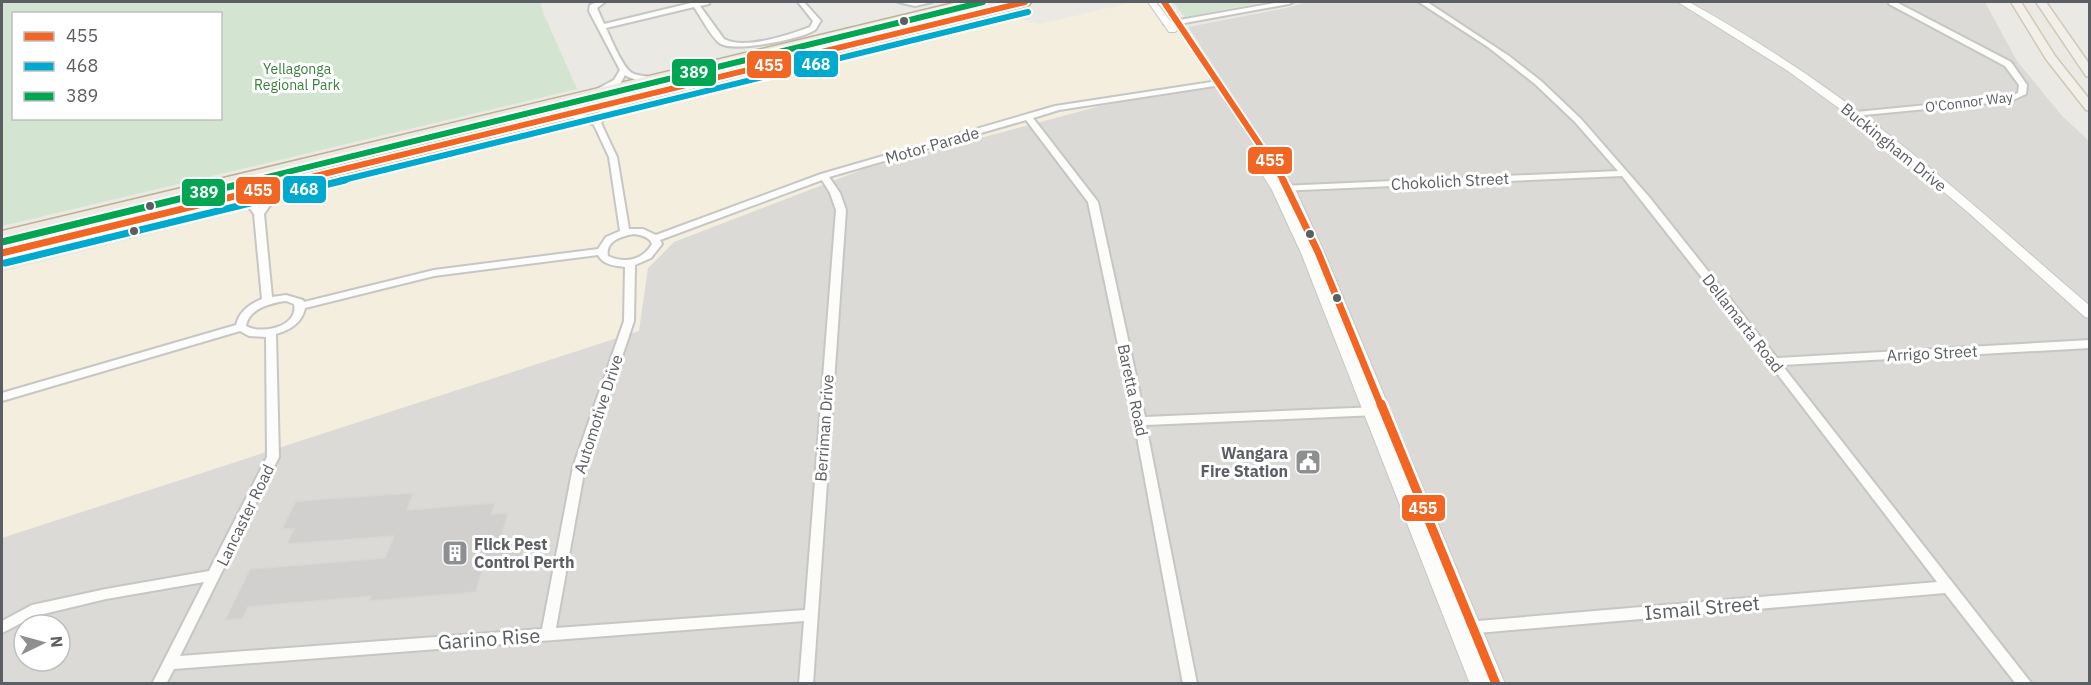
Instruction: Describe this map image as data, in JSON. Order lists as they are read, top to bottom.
{
  "streets": {
    "street": [
      "O'Connor Way",
      "Motor Parade",
      "Buckingham Drive",
      "Chokolich Street",
      "Dellamarta Road",
      "Arrigo Street",
      "Baretta Road",
      "Automotive Drive",
      "Berriman Drive",
      "Lancaster Road",
      "Ismail Street",
      "Garino Rise"
    ]
  },
  "crossings": [
    ["O'Connor Way", "Buckingham Drive"],
    ["Motor Parade", "Baretta Road"],
    ["Motor Parade", "Berriman Drive"],
    ["Chokolich Street", "Dellamarta Road"],
    ["Dellamarta Road", "Arrigo Street"],
    ["Dellamarta Road", "Ismail Street"],
    ["Automotive Drive", "Garino Rise"],
    ["Berriman Drive", "Garino Rise"],
    ["Lancaster Road", "Garino Rise"]
  ],
  "parks": ["Yellagonga Regional Park"],
  "places": {
    "public building": ["Wangara Fire Station"],
    "building": ["Flick Pest Control Perth"]
  },
  "lines": ["transit line 455", "transit line 389", "transit line 468"],
  "legend": ["455", "468", "389"],
  "north": "right"
}
